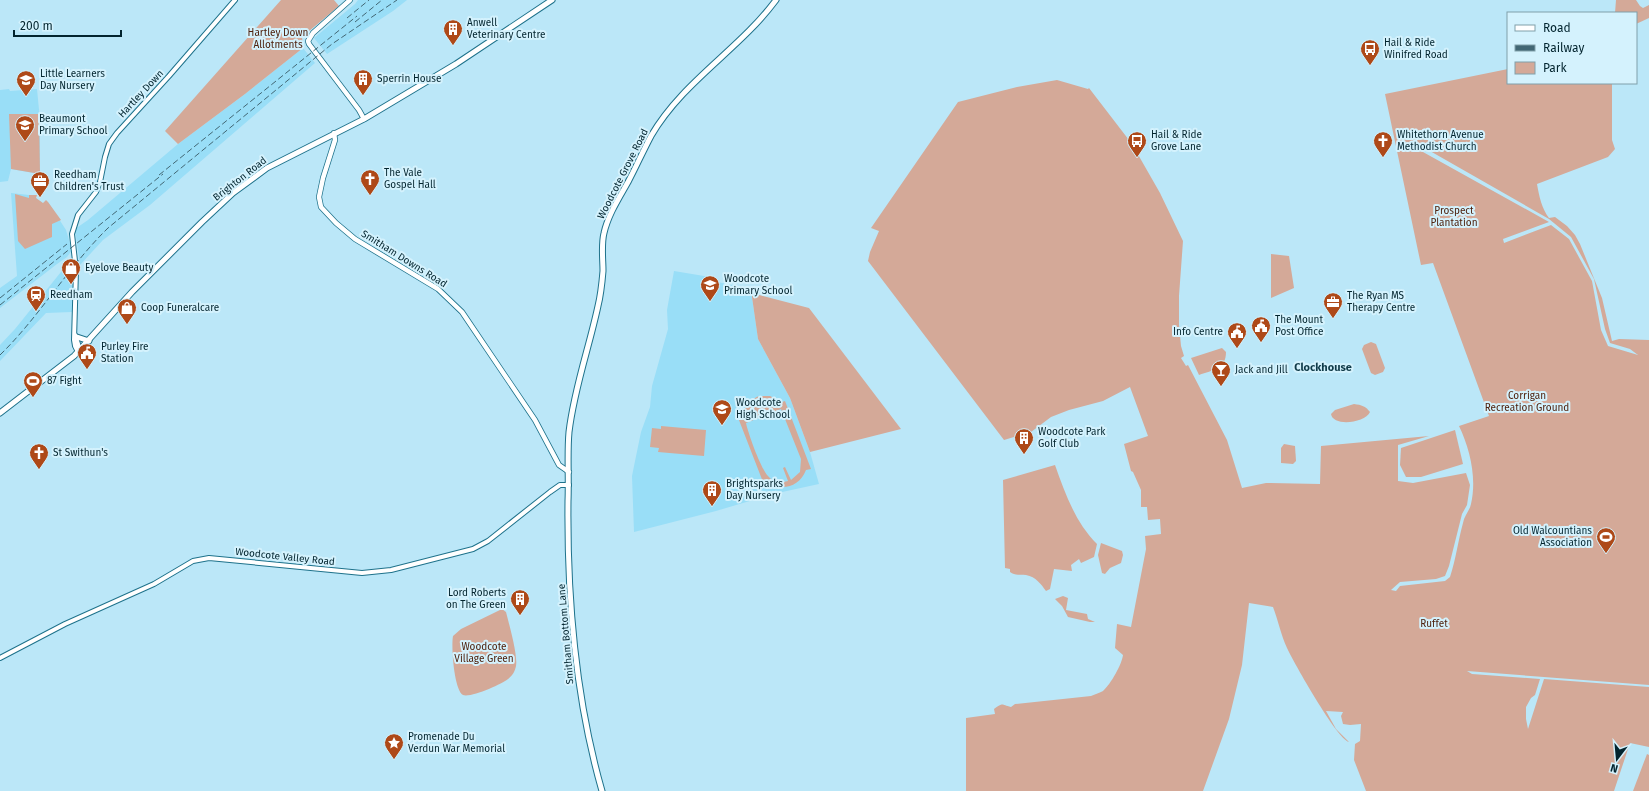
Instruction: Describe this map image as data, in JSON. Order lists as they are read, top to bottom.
{
  "streets": {
    "main road": [
      "Woodcote Grove Road",
      "Brighton Road",
      "Smitham Downs Road",
      "Smitham Bottom Lane"
    ],
    "street": ["Hartley Down", "Woodcote Valley Road"]
  },
  "crossings": [
    ["Woodcote Grove Road", "Smitham Downs Road"],
    ["Woodcote Grove Road", "Smitham Bottom Lane"],
    ["Brighton Road", "Smitham Downs Road"],
    ["Smitham Downs Road", "Smitham Bottom Lane"],
    ["Woodcote Valley Road", "Smitham Bottom Lane"]
  ],
  "districts": ["Clockhouse"],
  "parks": [
    "Hartley Down Allotments",
    "Prospect Plantation",
    "Corrigan Recreation Ground",
    "Ruffet",
    "Woodcote Village Green"
  ],
  "places": {
    "building": [
      "Anwell Veterinary Centre",
      "Sperrin House",
      "Woodcote Park Golf Club",
      "Brightsparks Day Nursery",
      "Lord Roberts on The Green"
    ],
    "bus stop": ["Hail & Ride Winifred Road", "Hail & Ride Grove Lane"],
    "school or university": [
      "Little Learners Day Nursery",
      "Beaumont Primary School",
      "Woodcote Primary School",
      "Woodcote High School"
    ],
    "church": ["Whitethorn Avenue Methodist Church", "The Vale Gospel Hall", "St Swithun's"],
    "office": ["Reedham Children's Trust", "The Ryan MS Therapy Centre"],
    "shop": ["Eyelove Beauty", "Coop Funeralcare"],
    "station": ["Reedham"],
    "public building": ["The Mount Post Office", "Info Centre", "Purley Fire Station"],
    "bar": ["Jack and Jill"],
    "sports": ["87 Fight", "Old Walcountians Association"],
    "place": ["Promenade Du Verdun War Memorial"]
  },
  "legend": ["Road", "Railway", "Park"],
  "scale_bar": "200 m",
  "north": "bottom"
}
